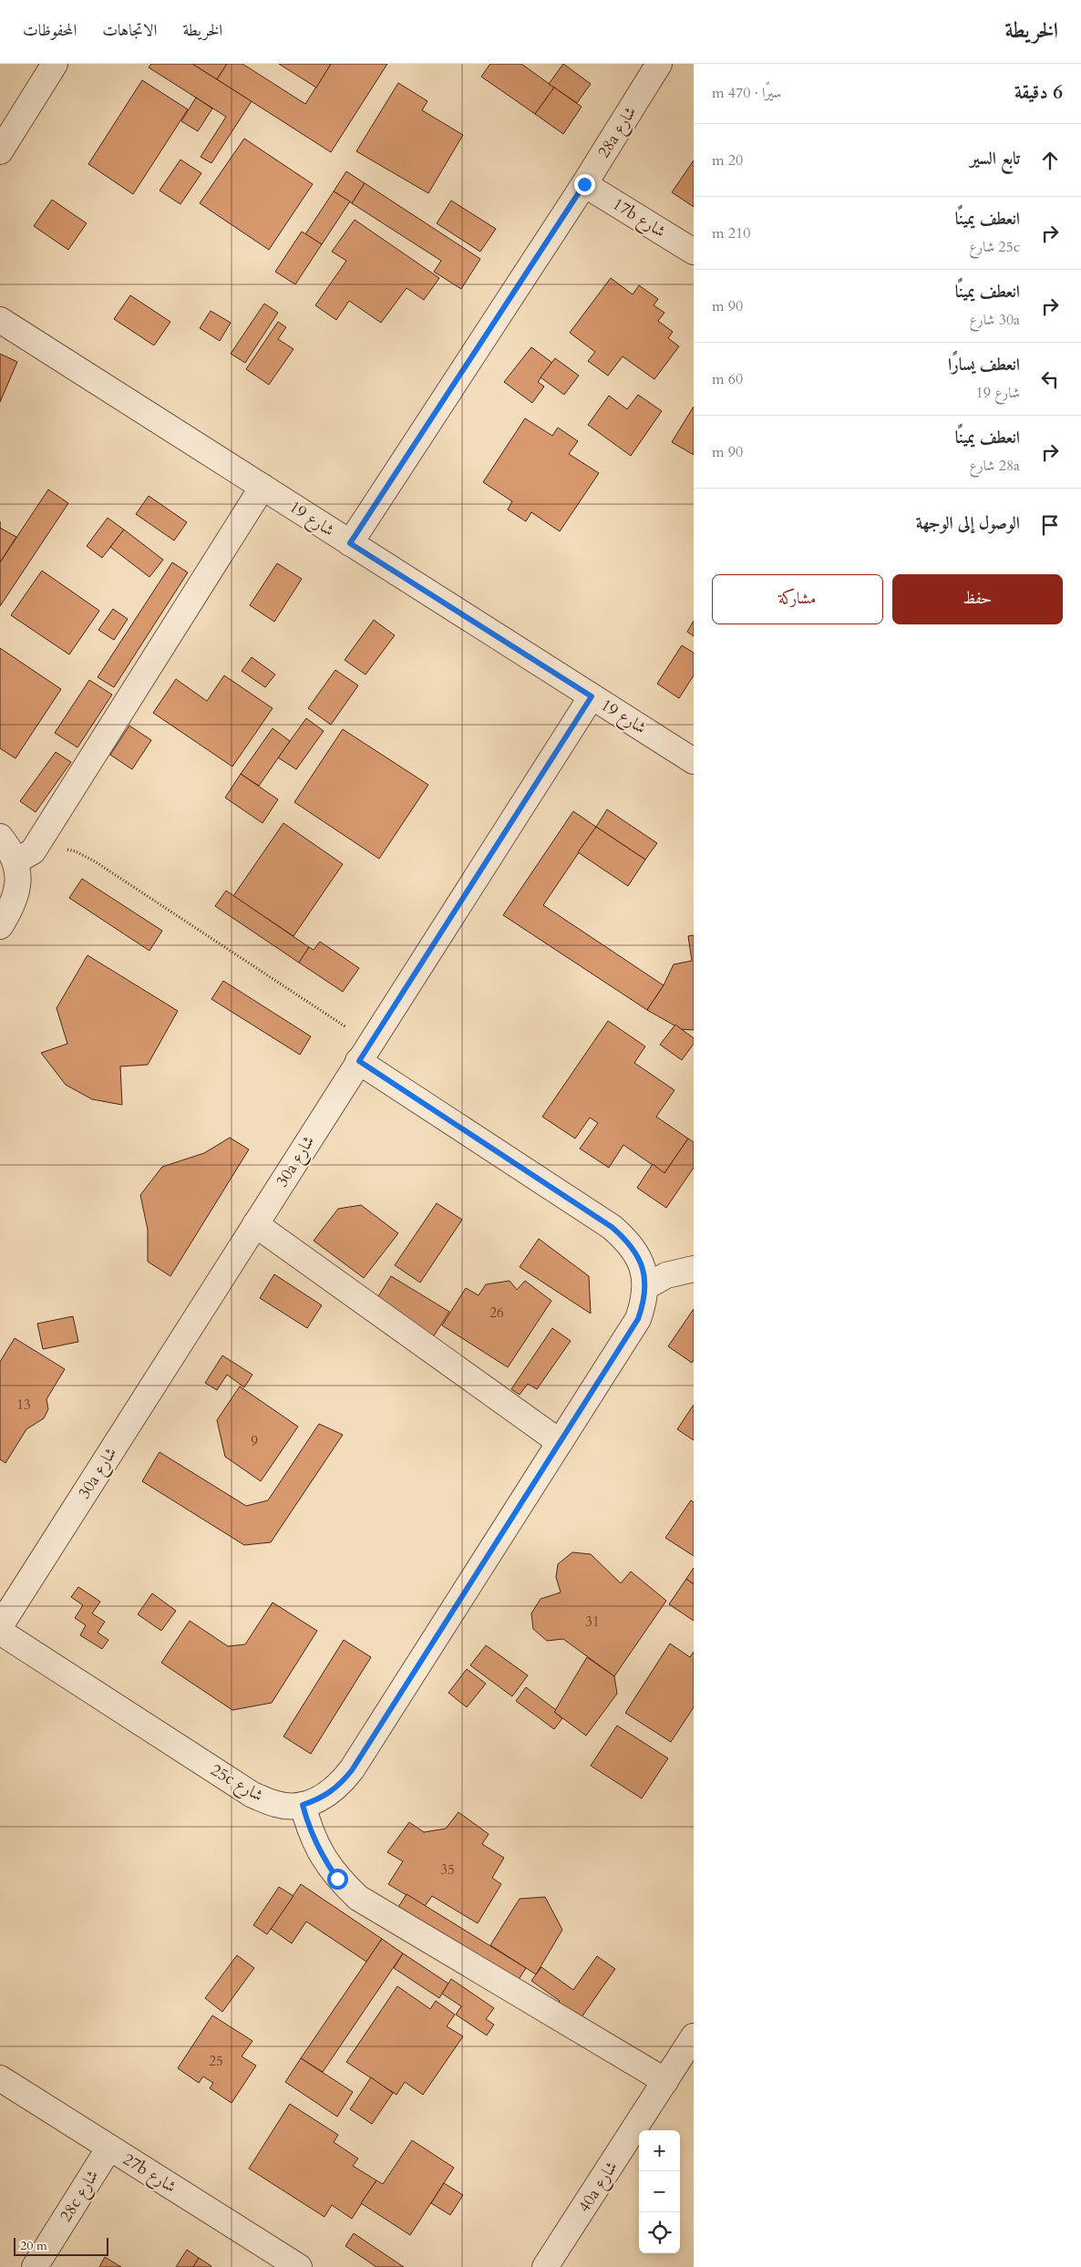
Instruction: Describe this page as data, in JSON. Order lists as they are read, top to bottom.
{
  "streets": {
    "street": [
      "28a شارع",
      "17b شارع",
      "شارع 19",
      "30a شارع",
      "25c شارع",
      "27b شارع",
      "40a شارع",
      "28c شارع"
    ]
  },
  "crossings": [
    ["28a شارع", "17b شارع"],
    ["28a شارع", "شارع 19"],
    ["شارع 19", "30a شارع"],
    ["30a شارع", "25c شارع"],
    ["27b شارع", "28c شارع"]
  ],
  "house_numbers": [
    "26",
    "13",
    "9",
    "31",
    "35",
    "25"
  ],
  "scale_bar": "20 m",
  "page": {
    "header": "الخريطة",
    "nav": ["الخريطة", "الاتجاهات", "المحفوظات"],
    "heading": ["6 دقيقة", "سيرًا · 470 m"],
    "list": [
      ["تابع السير", "20 m"],
      ["انعطف يمينًا", "25c شارع", "210 m"],
      ["انعطف يمينًا", "30a شارع", "90 m"],
      ["انعطف يسارًا", "شارع 19", "60 m"],
      ["انعطف يمينًا", "28a شارع", "90 m"],
      "الوصول إلى الوجهة"
    ],
    "buttons": ["حفظ", "مشاركة"],
    "map_buttons": ["+", "−"],
    "scale": "20 m"
  }
}
